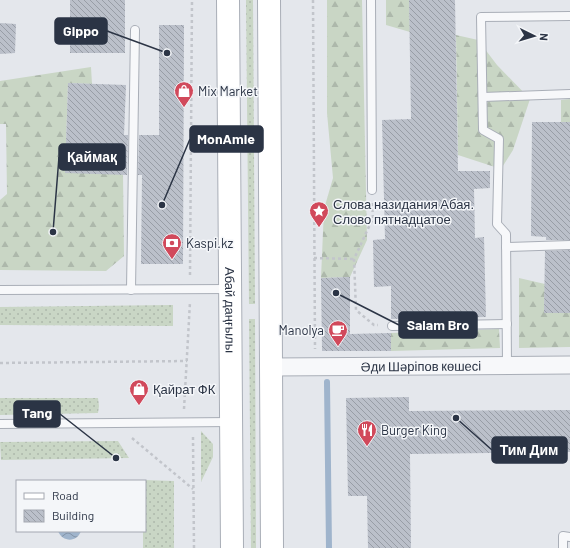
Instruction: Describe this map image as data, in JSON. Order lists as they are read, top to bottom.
{
  "streets": {
    "main road": ["Абай даңғылы"],
    "street": ["Әди Шәріпов көшесі"]
  },
  "places": {
    "other": [
      "Gippo",
      "MonAmie",
      "Қаймақ",
      "Salam Bro",
      "Тим Дим",
      "Tang"
    ],
    "shop": ["Mix Market", "Қайрат ФК"],
    "place": ["Слова назидания Абая. Слово пятнадцатое"],
    "bank": ["Kaspi.kz"],
    "cafe": ["Manolya"],
    "restaurant": ["Burger King"]
  },
  "legend": ["Road", "Building"],
  "north": "right"
}
